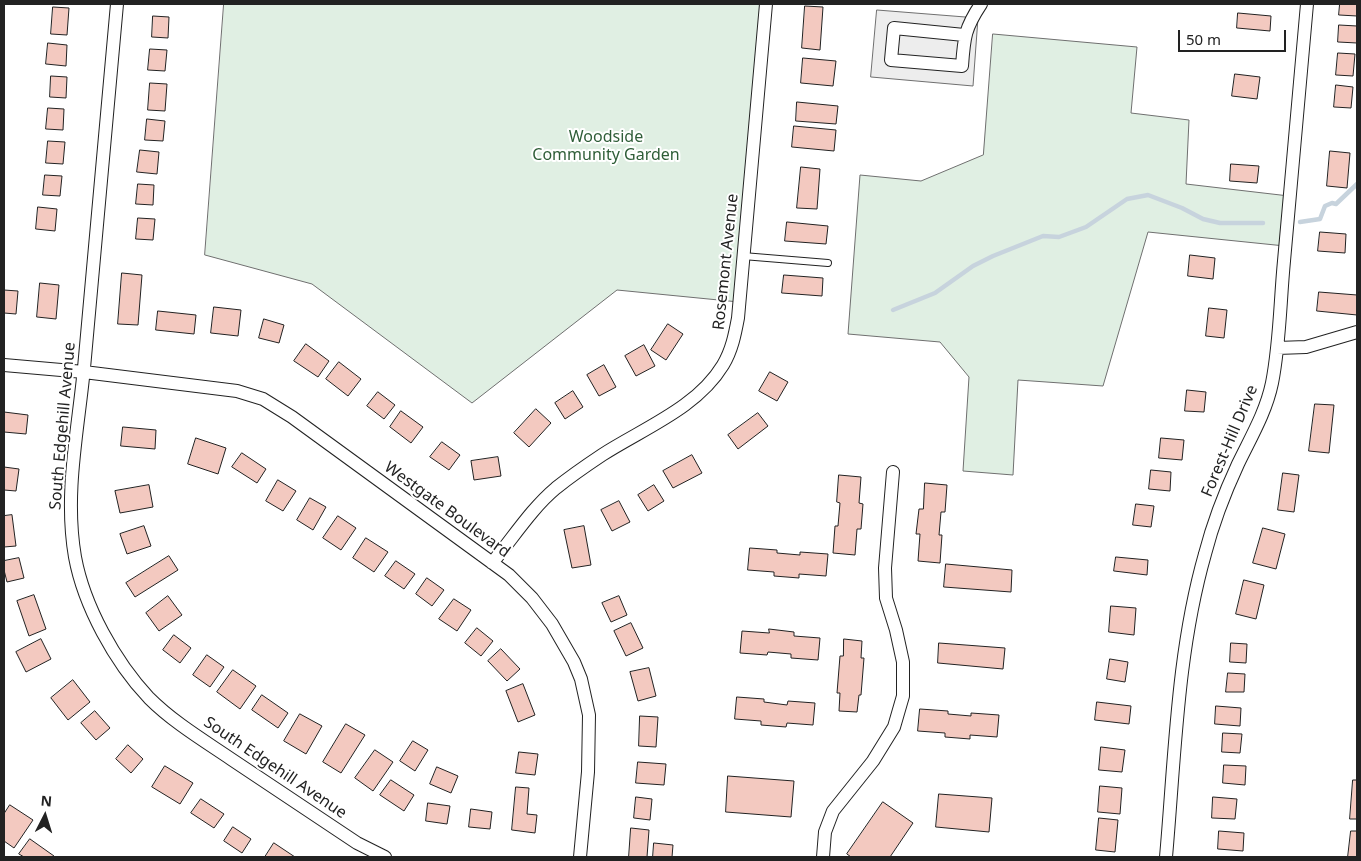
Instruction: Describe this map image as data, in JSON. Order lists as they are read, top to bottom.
{
  "streets": {
    "street": [
      "Rosemont Avenue",
      "South Edgehill Avenue",
      "Forest-Hill Drive",
      "Westgate Boulevard"
    ]
  },
  "crossings": [
    ["Rosemont Avenue", "Westgate Boulevard"],
    ["South Edgehill Avenue", "Westgate Boulevard"]
  ],
  "parks": ["Woodside Community Garden"],
  "scale_bar": "50 m",
  "north": "top"
}
